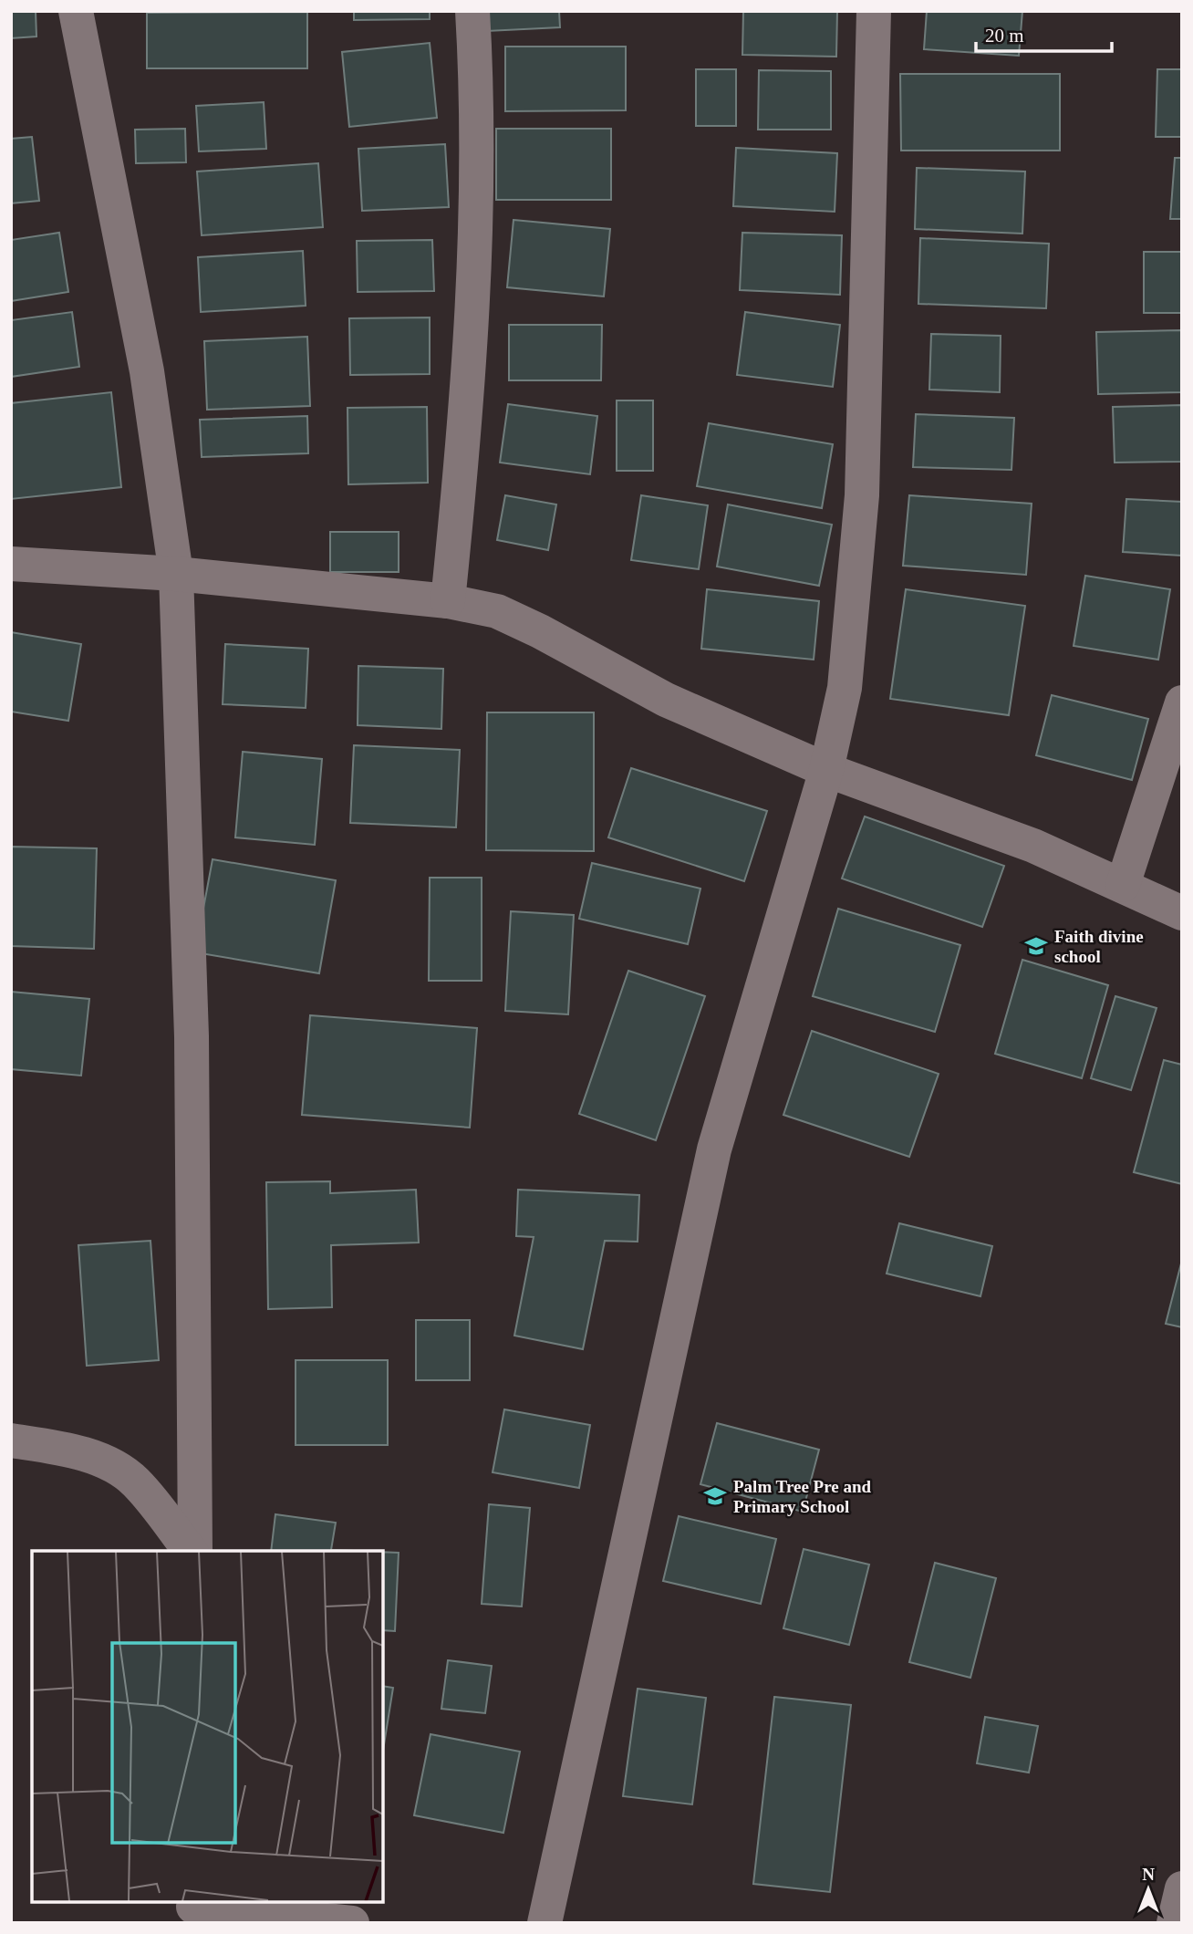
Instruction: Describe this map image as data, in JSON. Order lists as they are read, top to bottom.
{
  "places": {
    "school or university": ["Faith divine school", "Palm Tree Pre and Primary School"]
  },
  "scale_bar": "20 m",
  "north": "top"
}
